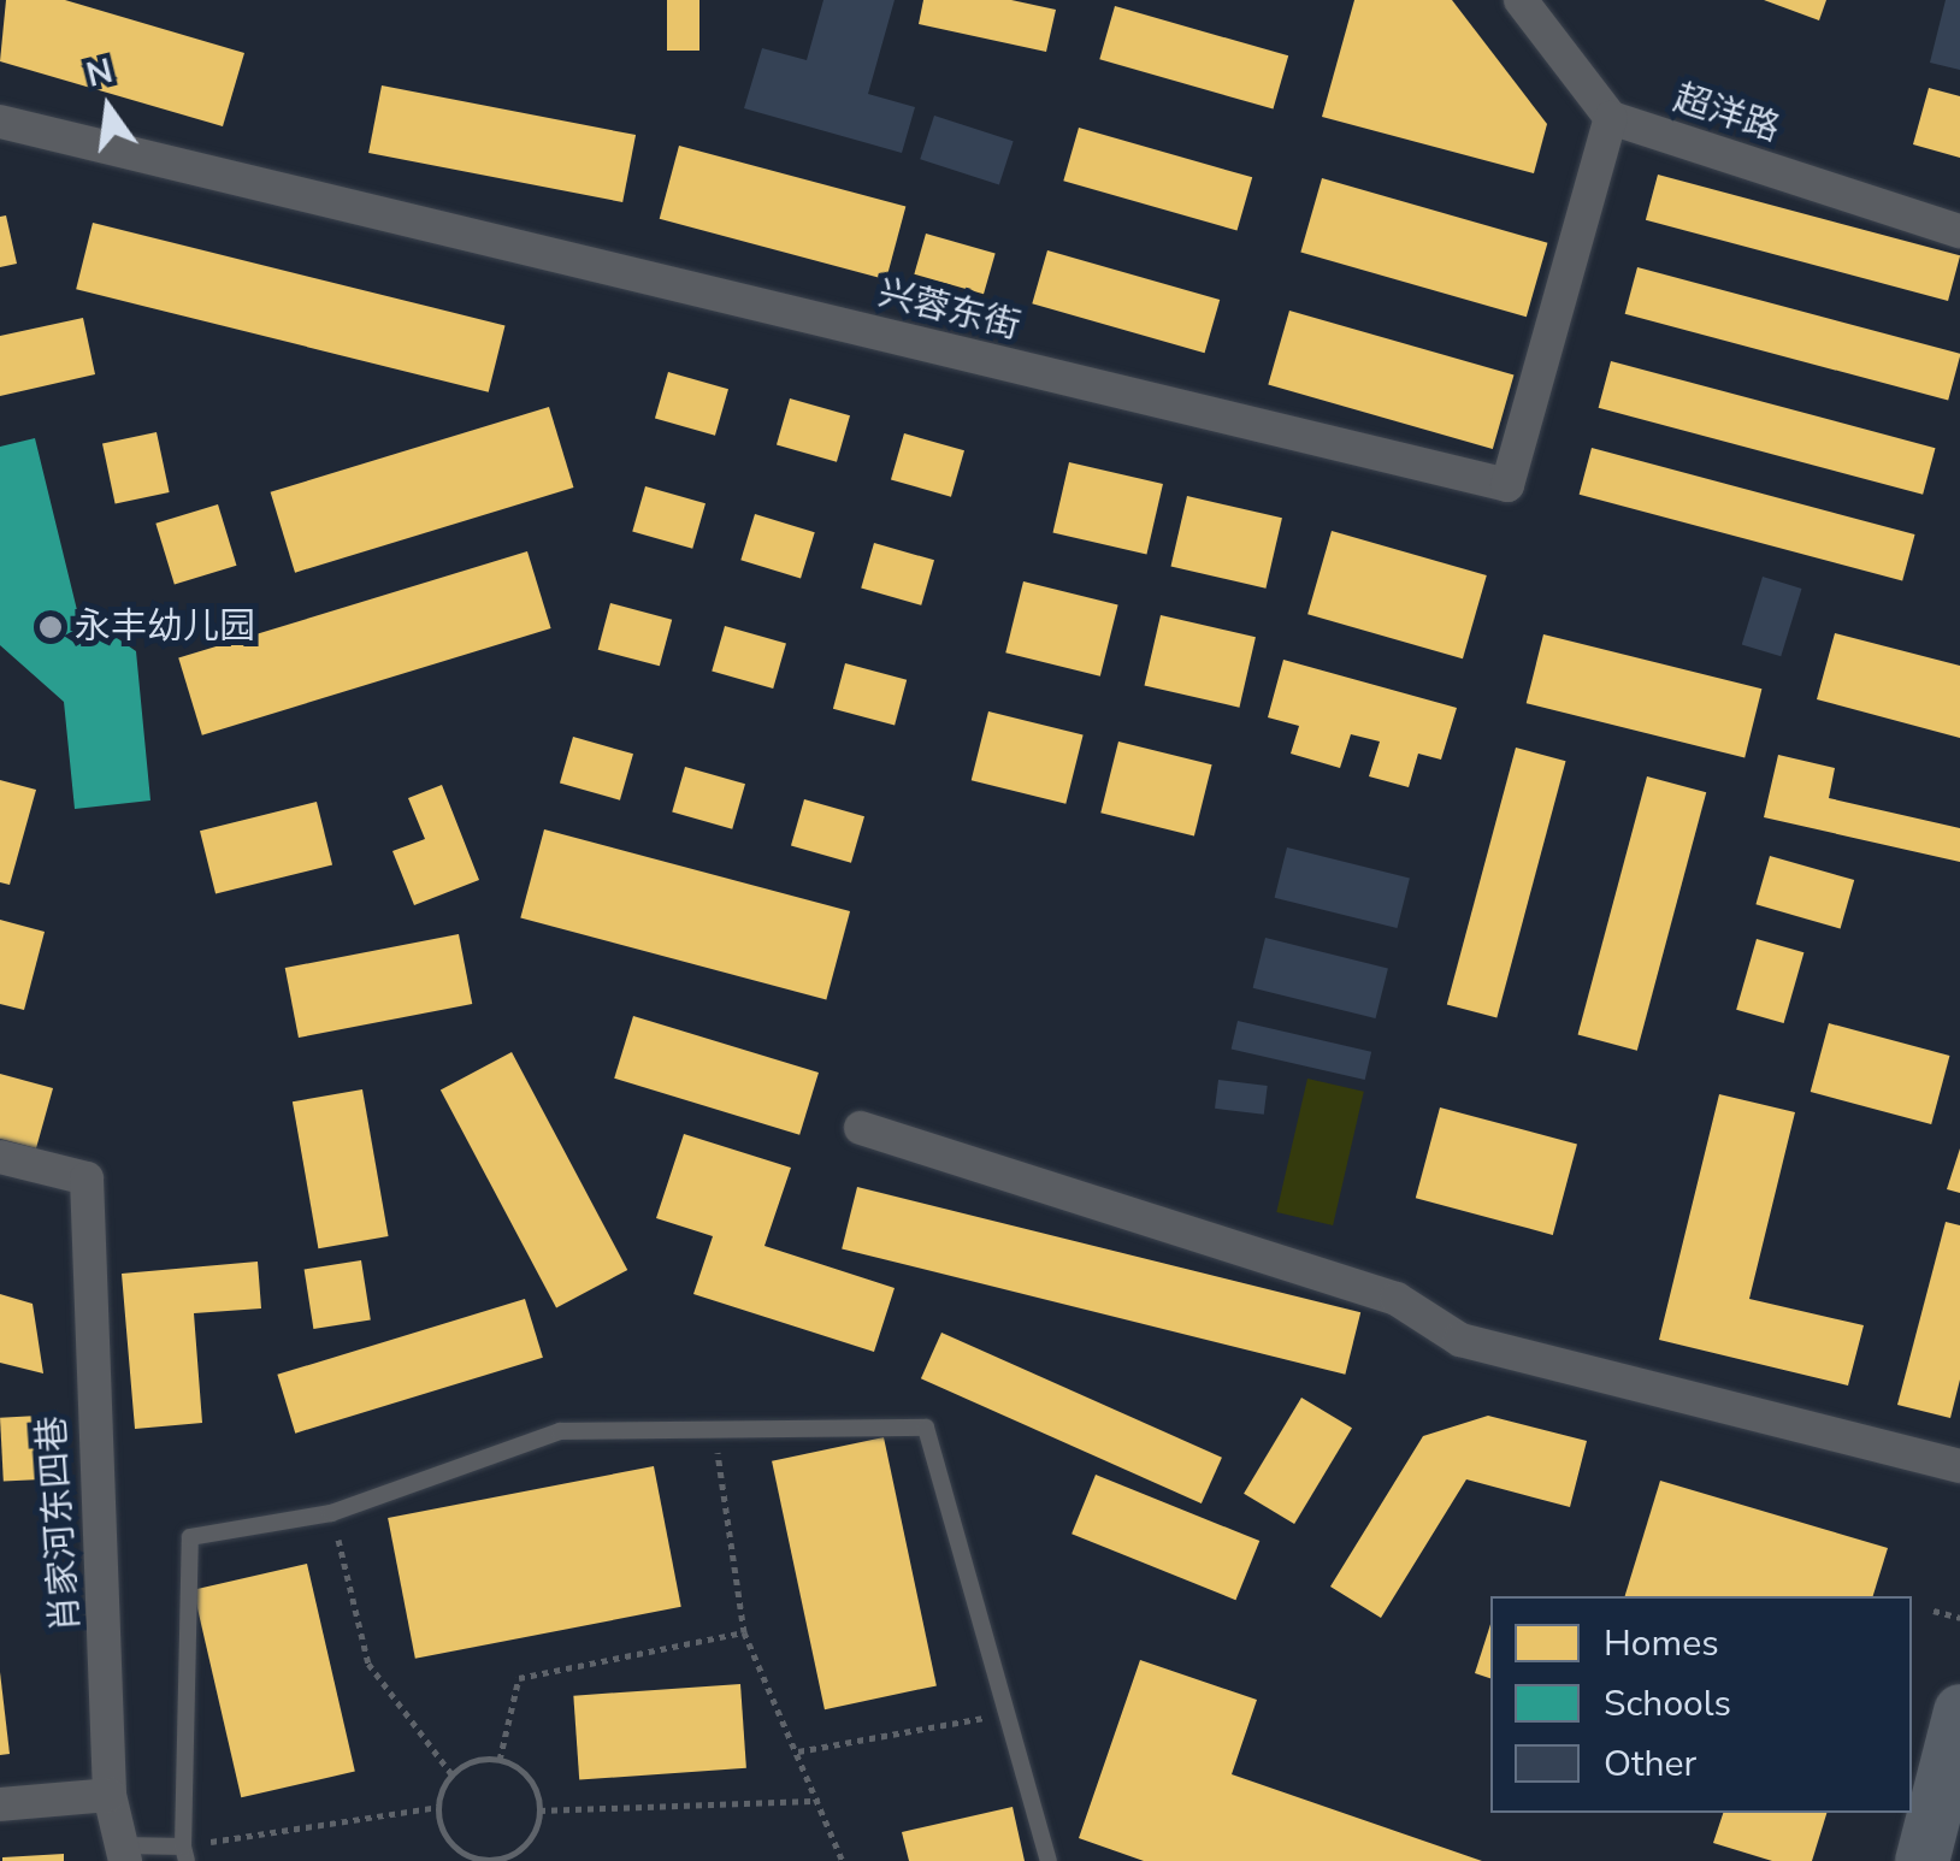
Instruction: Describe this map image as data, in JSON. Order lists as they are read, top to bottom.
{
  "streets": {
    "street": ["超洋路", "兴蓉东街", "肖家河东四巷"]
  },
  "crossings": [
    ["超洋路", "兴蓉东街"]
  ],
  "places": ["永丰幼儿园"],
  "legend": ["Homes", "Schools", "Other"],
  "north": "top"
}
